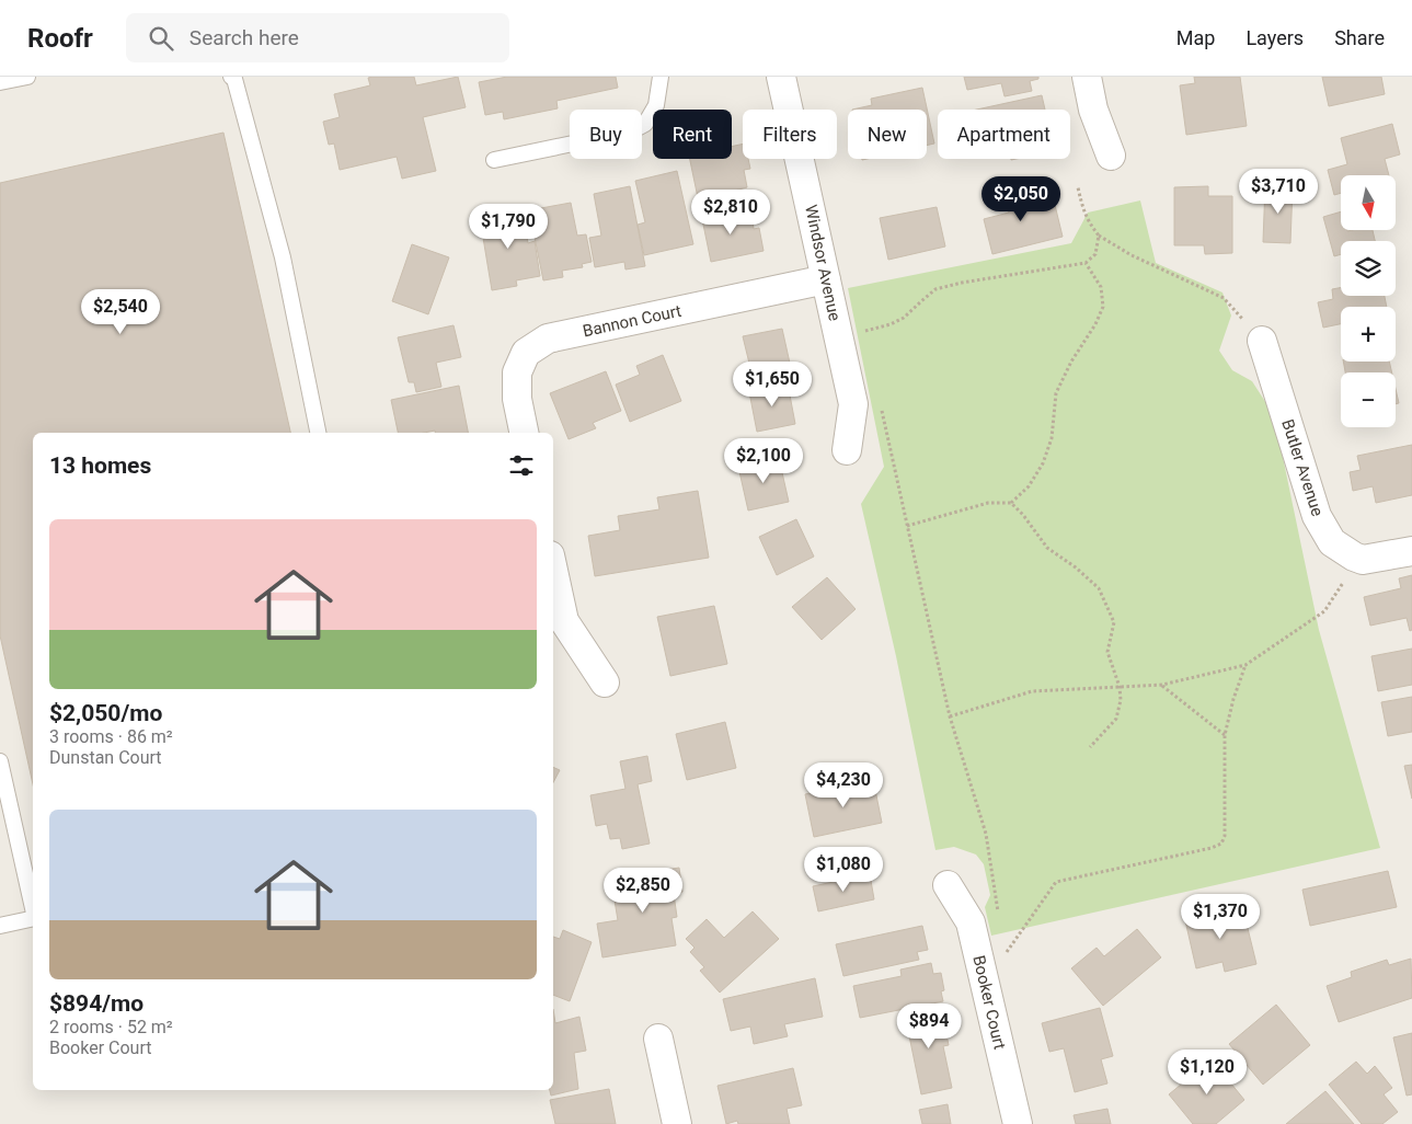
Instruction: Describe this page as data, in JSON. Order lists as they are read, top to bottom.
{
  "streets": {
    "street": [
      "Windsor Avenue",
      "Bannon Court",
      "Butler Avenue",
      "Booker Court"
    ]
  },
  "crossings": [
    ["Windsor Avenue", "Bannon Court"]
  ],
  "north": "bottom",
  "page": {
    "header": "Roofr",
    "search": "Search here",
    "nav": ["Map", "Layers", "Share"],
    "chip": [
      "Buy",
      "Rent",
      "Filters",
      "New",
      "Apartment"
    ],
    "price": [
      "$3,710",
      "$2,050",
      "$2,810",
      "$1,790",
      "$2,540",
      "$1,650",
      "$2,100",
      "$4,230",
      "$1,080",
      "$2,850",
      "$1,370",
      "$894",
      "$1,120"
    ],
    "map_buttons": ["+", "−"],
    "heading": "13 homes",
    "list": [
      {
        "name": "$2,050/mo",
        "note": "3 rooms · 86 m² · Dunstan Court"
      },
      {
        "name": "$894/mo",
        "note": "2 rooms · 52 m² · Booker Court"
      }
    ]
  }
}
